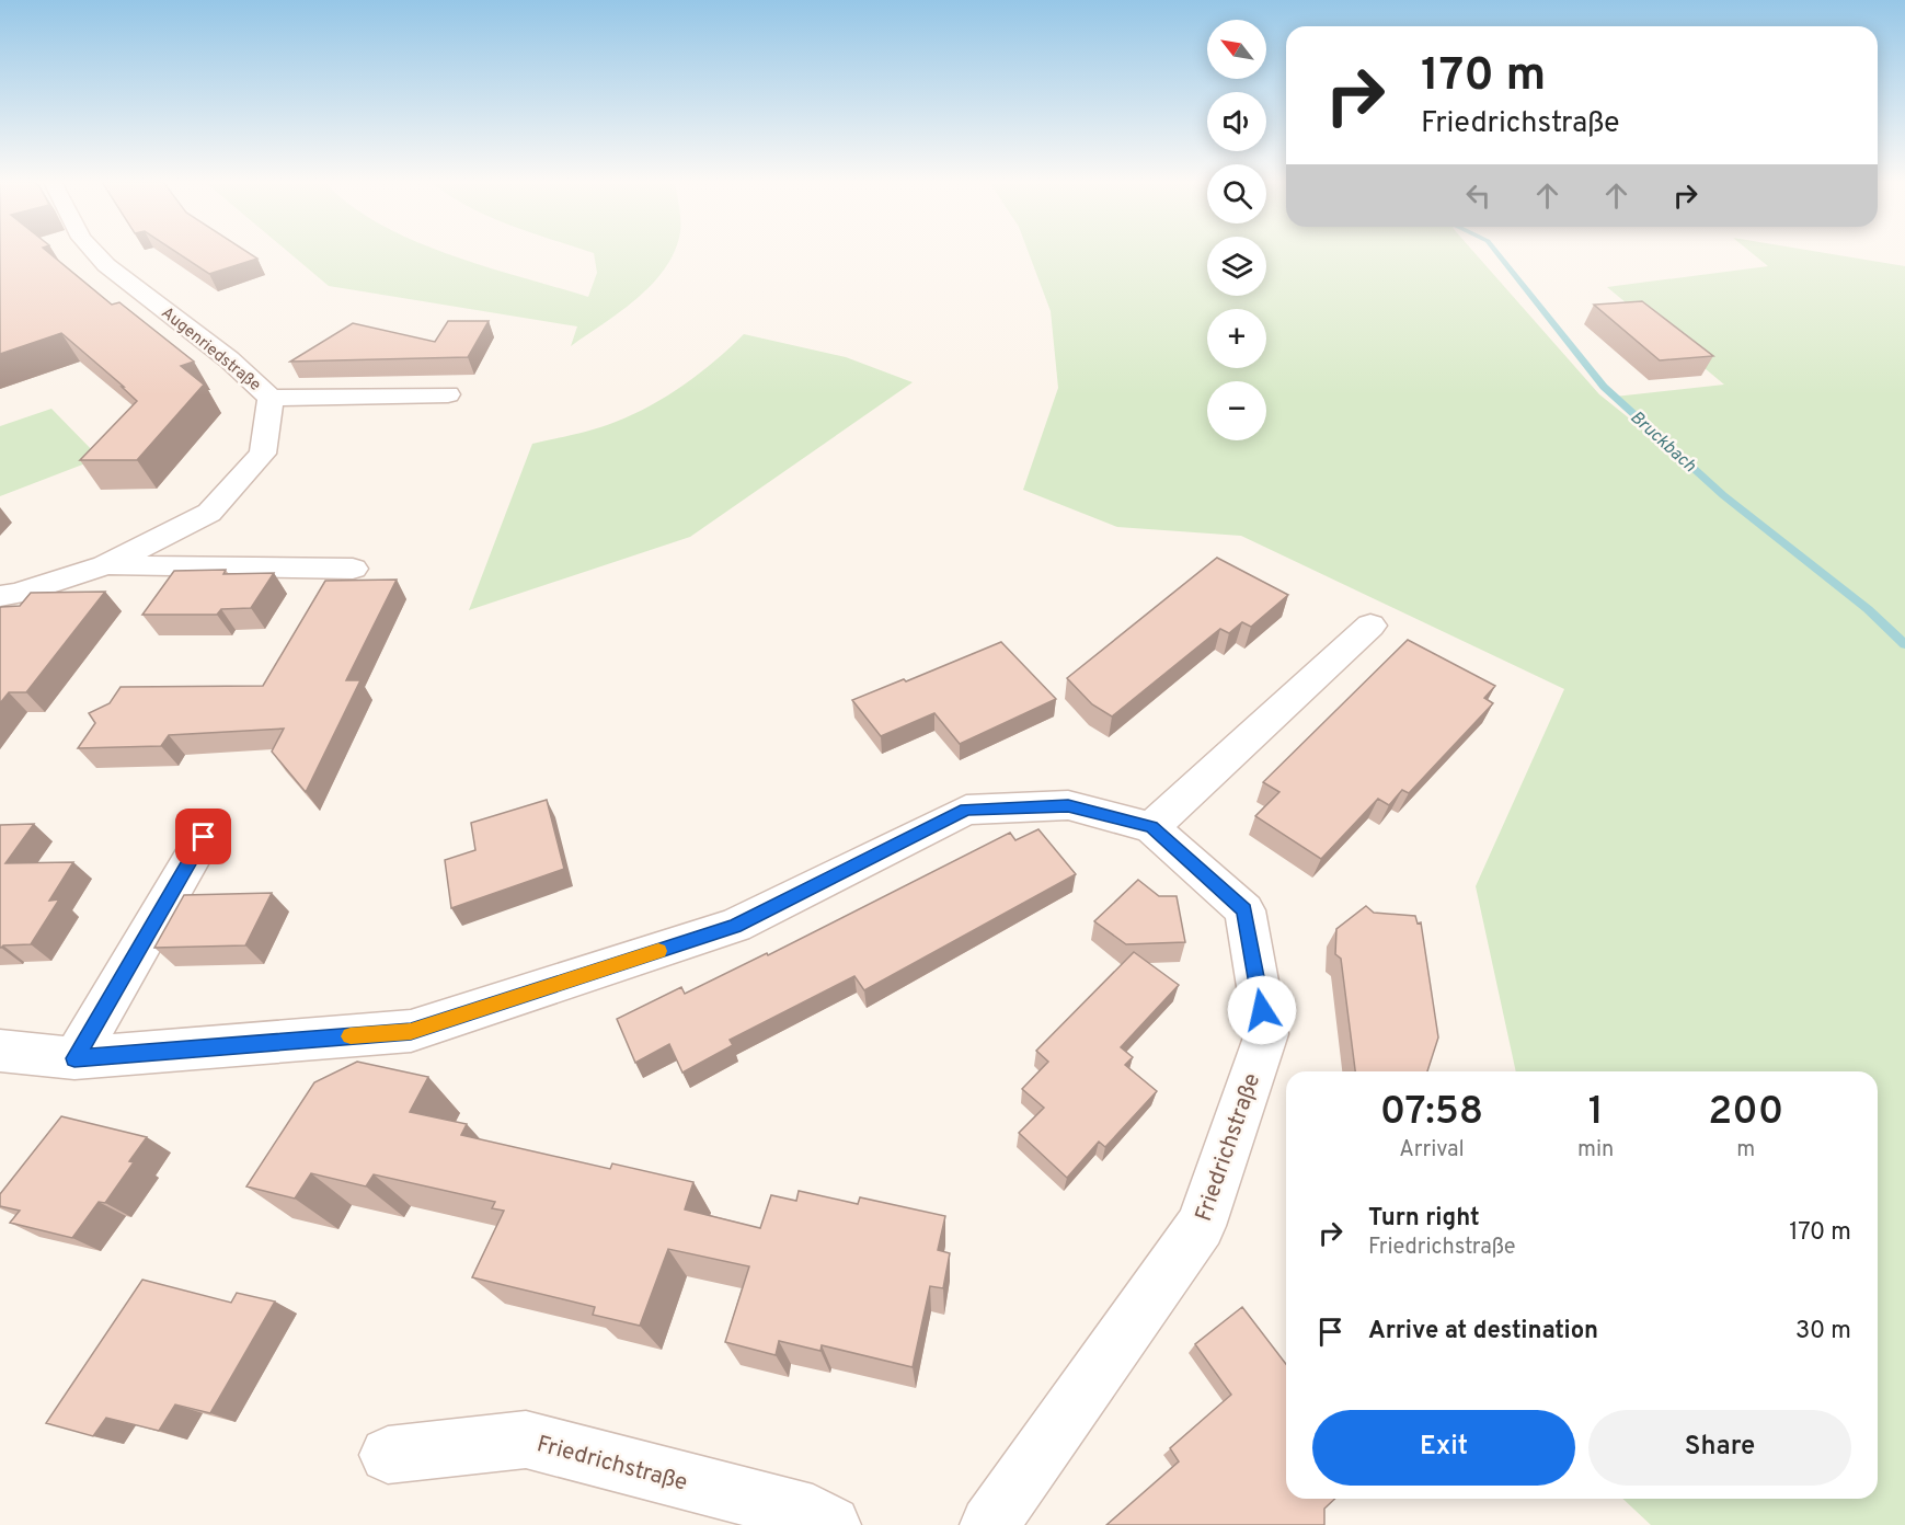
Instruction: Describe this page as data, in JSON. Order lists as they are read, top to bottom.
{
  "streets": {
    "street": ["Augenriedstraße", "Friedrichstraße"]
  },
  "water": ["Bruckbach"],
  "north": "top left",
  "page": {
    "map_buttons": ["+", "−"],
    "turn": ["170 m", "Friedrichstraße"],
    "eta": [
      "07:58",
      "Arrival",
      "1",
      "min",
      "200",
      "m"
    ],
    "list": [
      {
        "name": "Turn right",
        "note": "Friedrichstraße",
        "value": "170 m"
      },
      {
        "name": "Arrive at destination",
        "value": "30 m"
      }
    ],
    "buttons": ["Exit", "Share"]
  }
}
